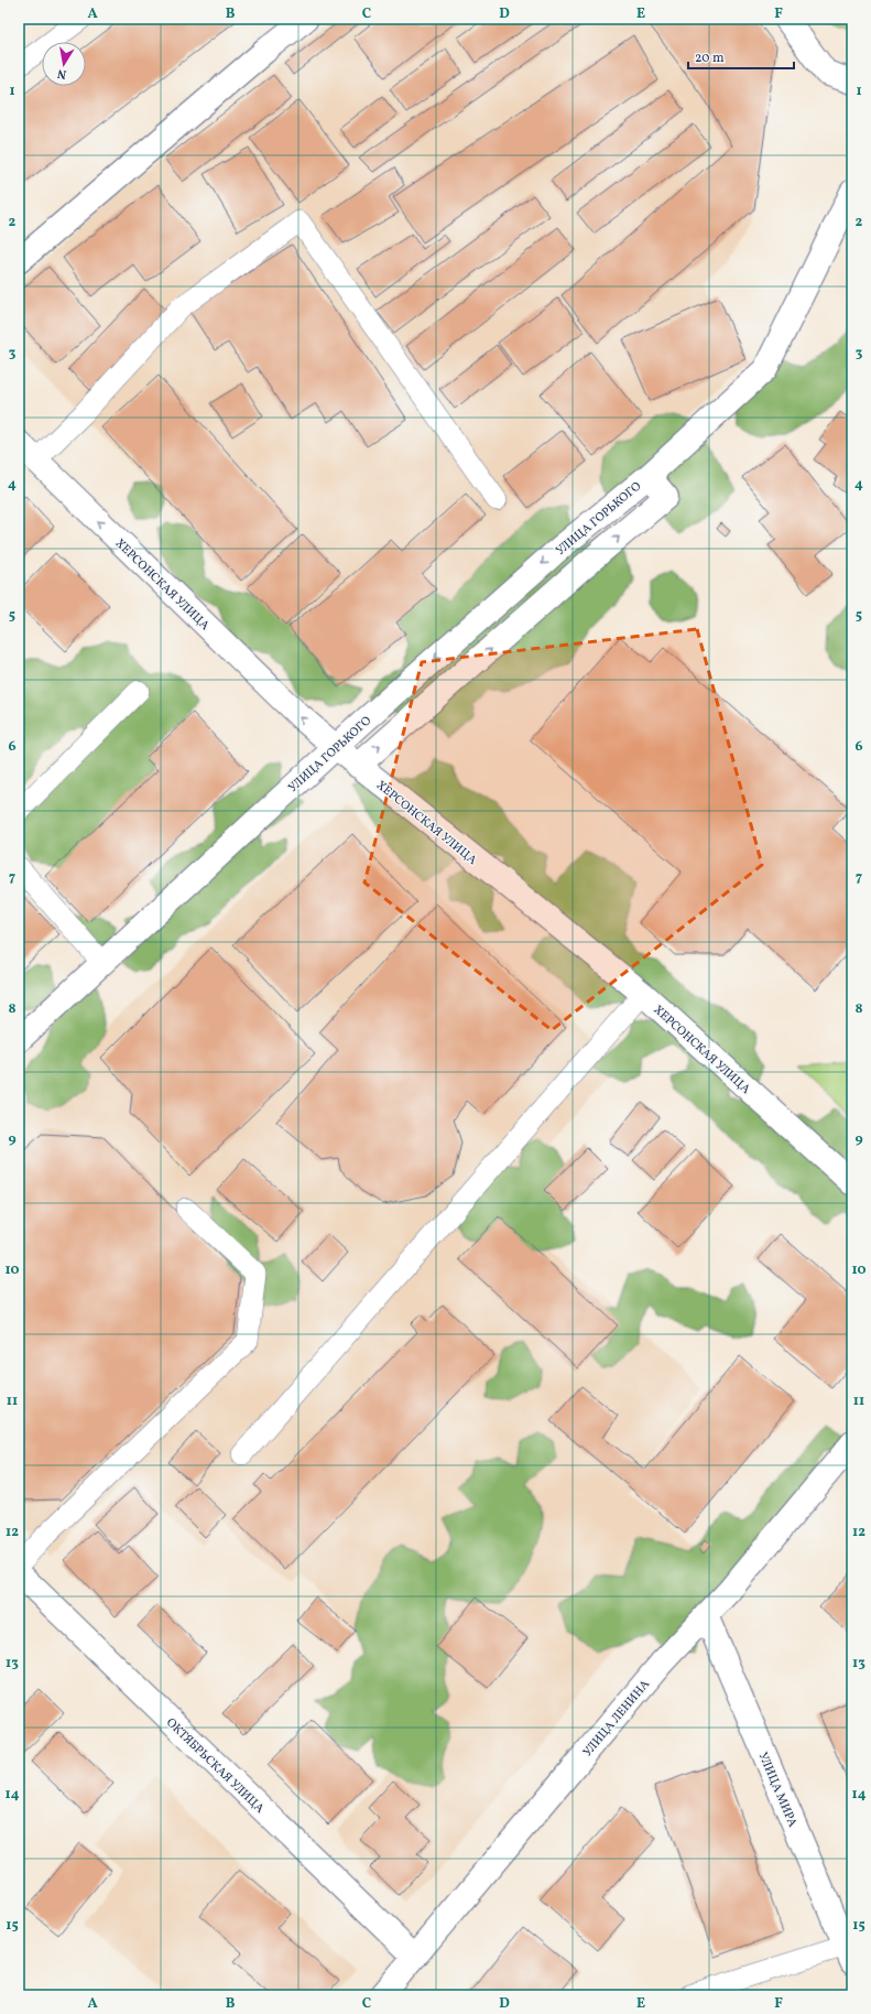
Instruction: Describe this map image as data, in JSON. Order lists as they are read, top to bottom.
{
  "streets": {
    "street": [
      "УЛИЦА ГОРЬКОГО",
      "ХЕРСОНСКАЯ УЛИЦА",
      "УЛИЦА ЛЕНИНА",
      "ОКТЯБРЬСКАЯ УЛИЦА",
      "УЛИЦА МИРА"
    ]
  },
  "crossings": [
    ["УЛИЦА ГОРЬКОГО", "ХЕРСОНСКАЯ УЛИЦА"],
    ["УЛИЦА ЛЕНИНА", "ОКТЯБРЬСКАЯ УЛИЦА"],
    ["УЛИЦА ЛЕНИНА", "УЛИЦА МИРА"]
  ],
  "one_way": ["ХЕРСОНСКАЯ УЛИЦА"],
  "scale_bar": "20 m",
  "north": "bottom",
  "grid": {
    "columns": [
      "A",
      "B",
      "C",
      "D",
      "E",
      "F"
    ],
    "rows": [
      "1",
      "2",
      "3",
      "4",
      "5",
      "6",
      "7",
      "8",
      "9",
      "10",
      "11",
      "12",
      "13",
      "14",
      "15"
    ]
  }
}
